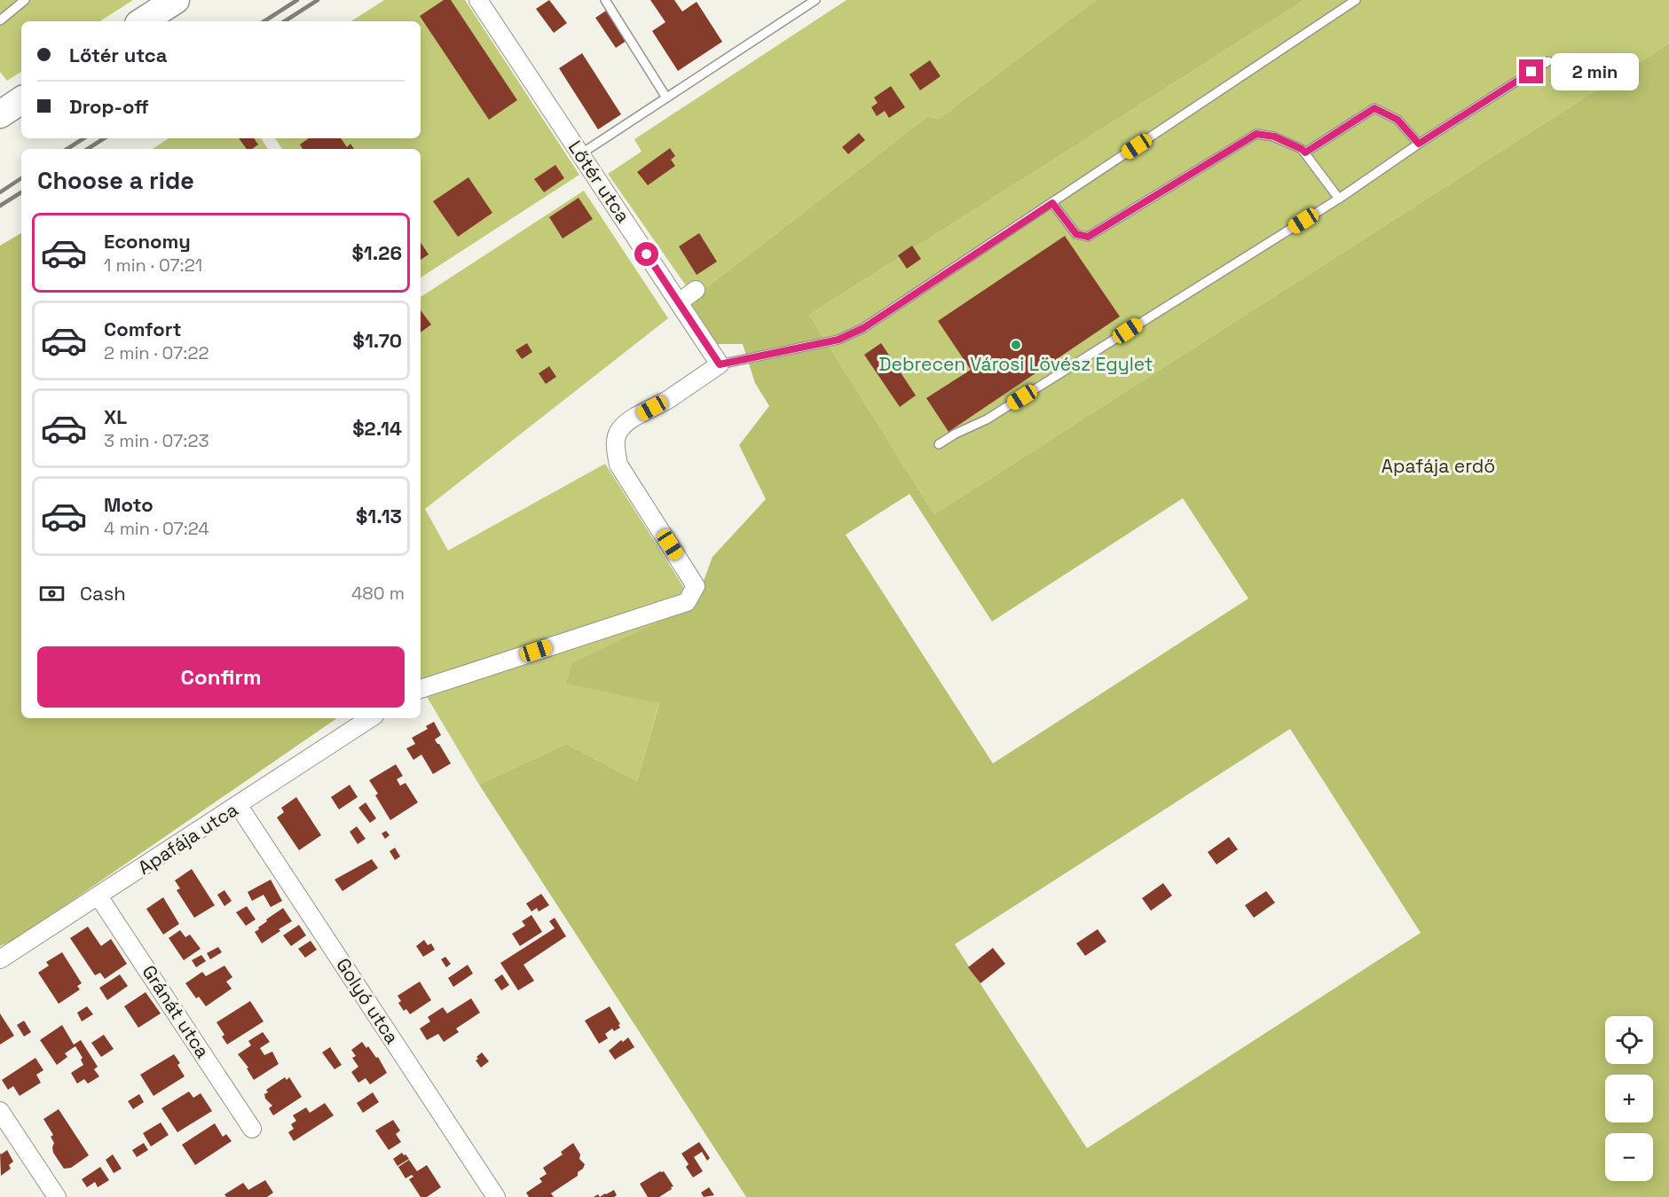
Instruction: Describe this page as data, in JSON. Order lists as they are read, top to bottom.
{
  "streets": {
    "street": [
      "Lőtér utca",
      "Apafája utca",
      "Golyó utca",
      "Gránát utca"
    ]
  },
  "crossings": [
    ["Apafája utca", "Golyó utca"],
    ["Apafája utca", "Gránát utca"]
  ],
  "parks": ["Apafája erdő"],
  "places": ["Debrecen Városi Lövész Egylet"],
  "page": {
    "banner": ["Lőtér utca", "Drop-off"],
    "bubble": "2 min",
    "heading": "Choose a ride",
    "list": [
      {
        "name": "Economy",
        "note": "1 min · 07:21",
        "value": "$1.26"
      },
      {
        "name": "Comfort",
        "note": "2 min · 07:22",
        "value": "$1.70"
      },
      {
        "name": "XL",
        "note": "3 min · 07:23",
        "value": "$2.14"
      },
      {
        "name": "Moto",
        "note": "4 min · 07:24",
        "value": "$1.13"
      }
    ],
    "pay": ["Cash", "480 m"],
    "buttons": "Confirm",
    "map_buttons": ["+", "−"]
  }
}
